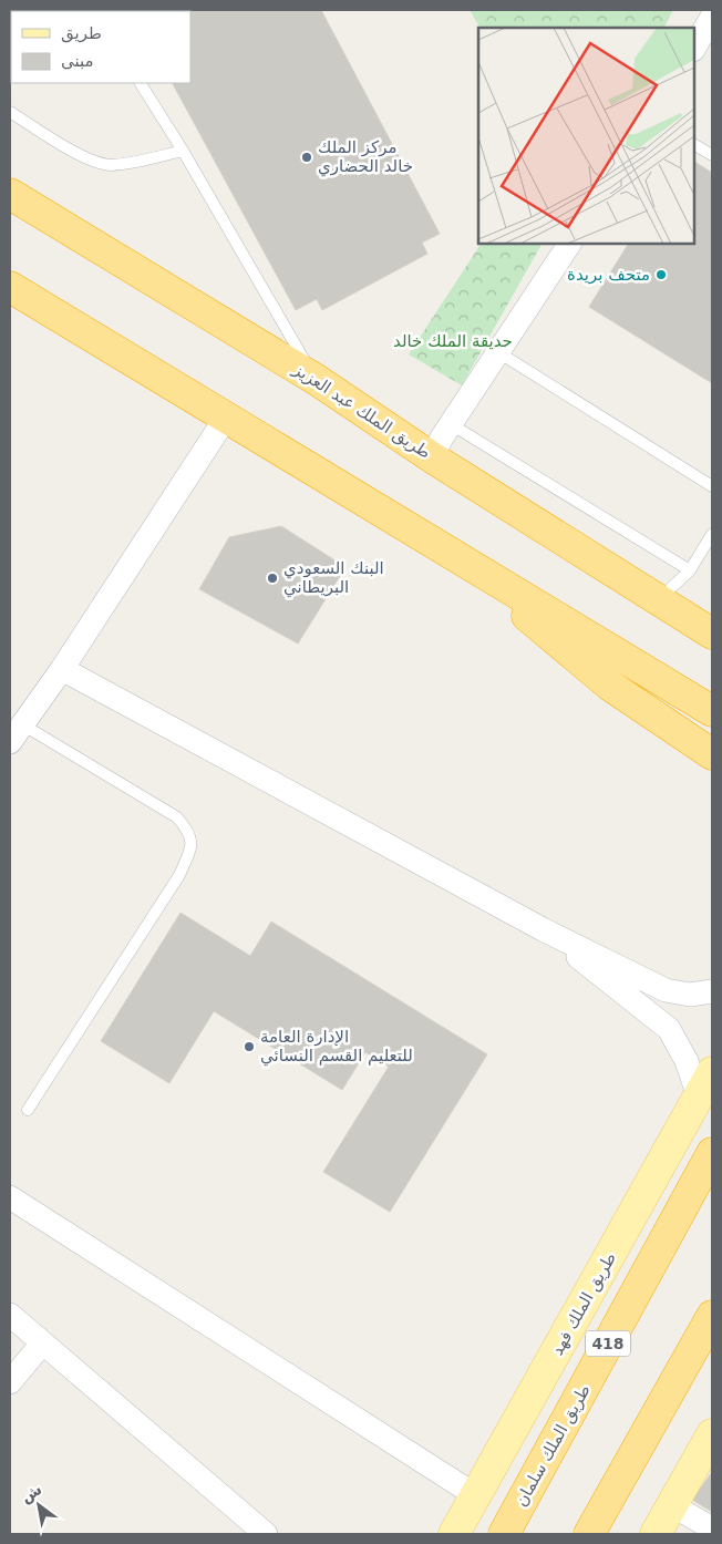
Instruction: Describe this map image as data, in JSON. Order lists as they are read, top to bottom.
{
  "streets": {
    "highway": ["طريق الملك عبد العزيز", "418", "طريق الملك سلمان"],
    "main road": ["طريق الملك فهد"]
  },
  "parks": ["حديقة الملك خالد"],
  "places": [
    "مركز الملك خالد الحضاري",
    "متحف بريدة",
    "البنك السعودي البريطاني",
    "الإدارة العامة للتعليم القسم النسائي"
  ],
  "legend": ["طريق", "مبنى"],
  "north": "top left"
}
